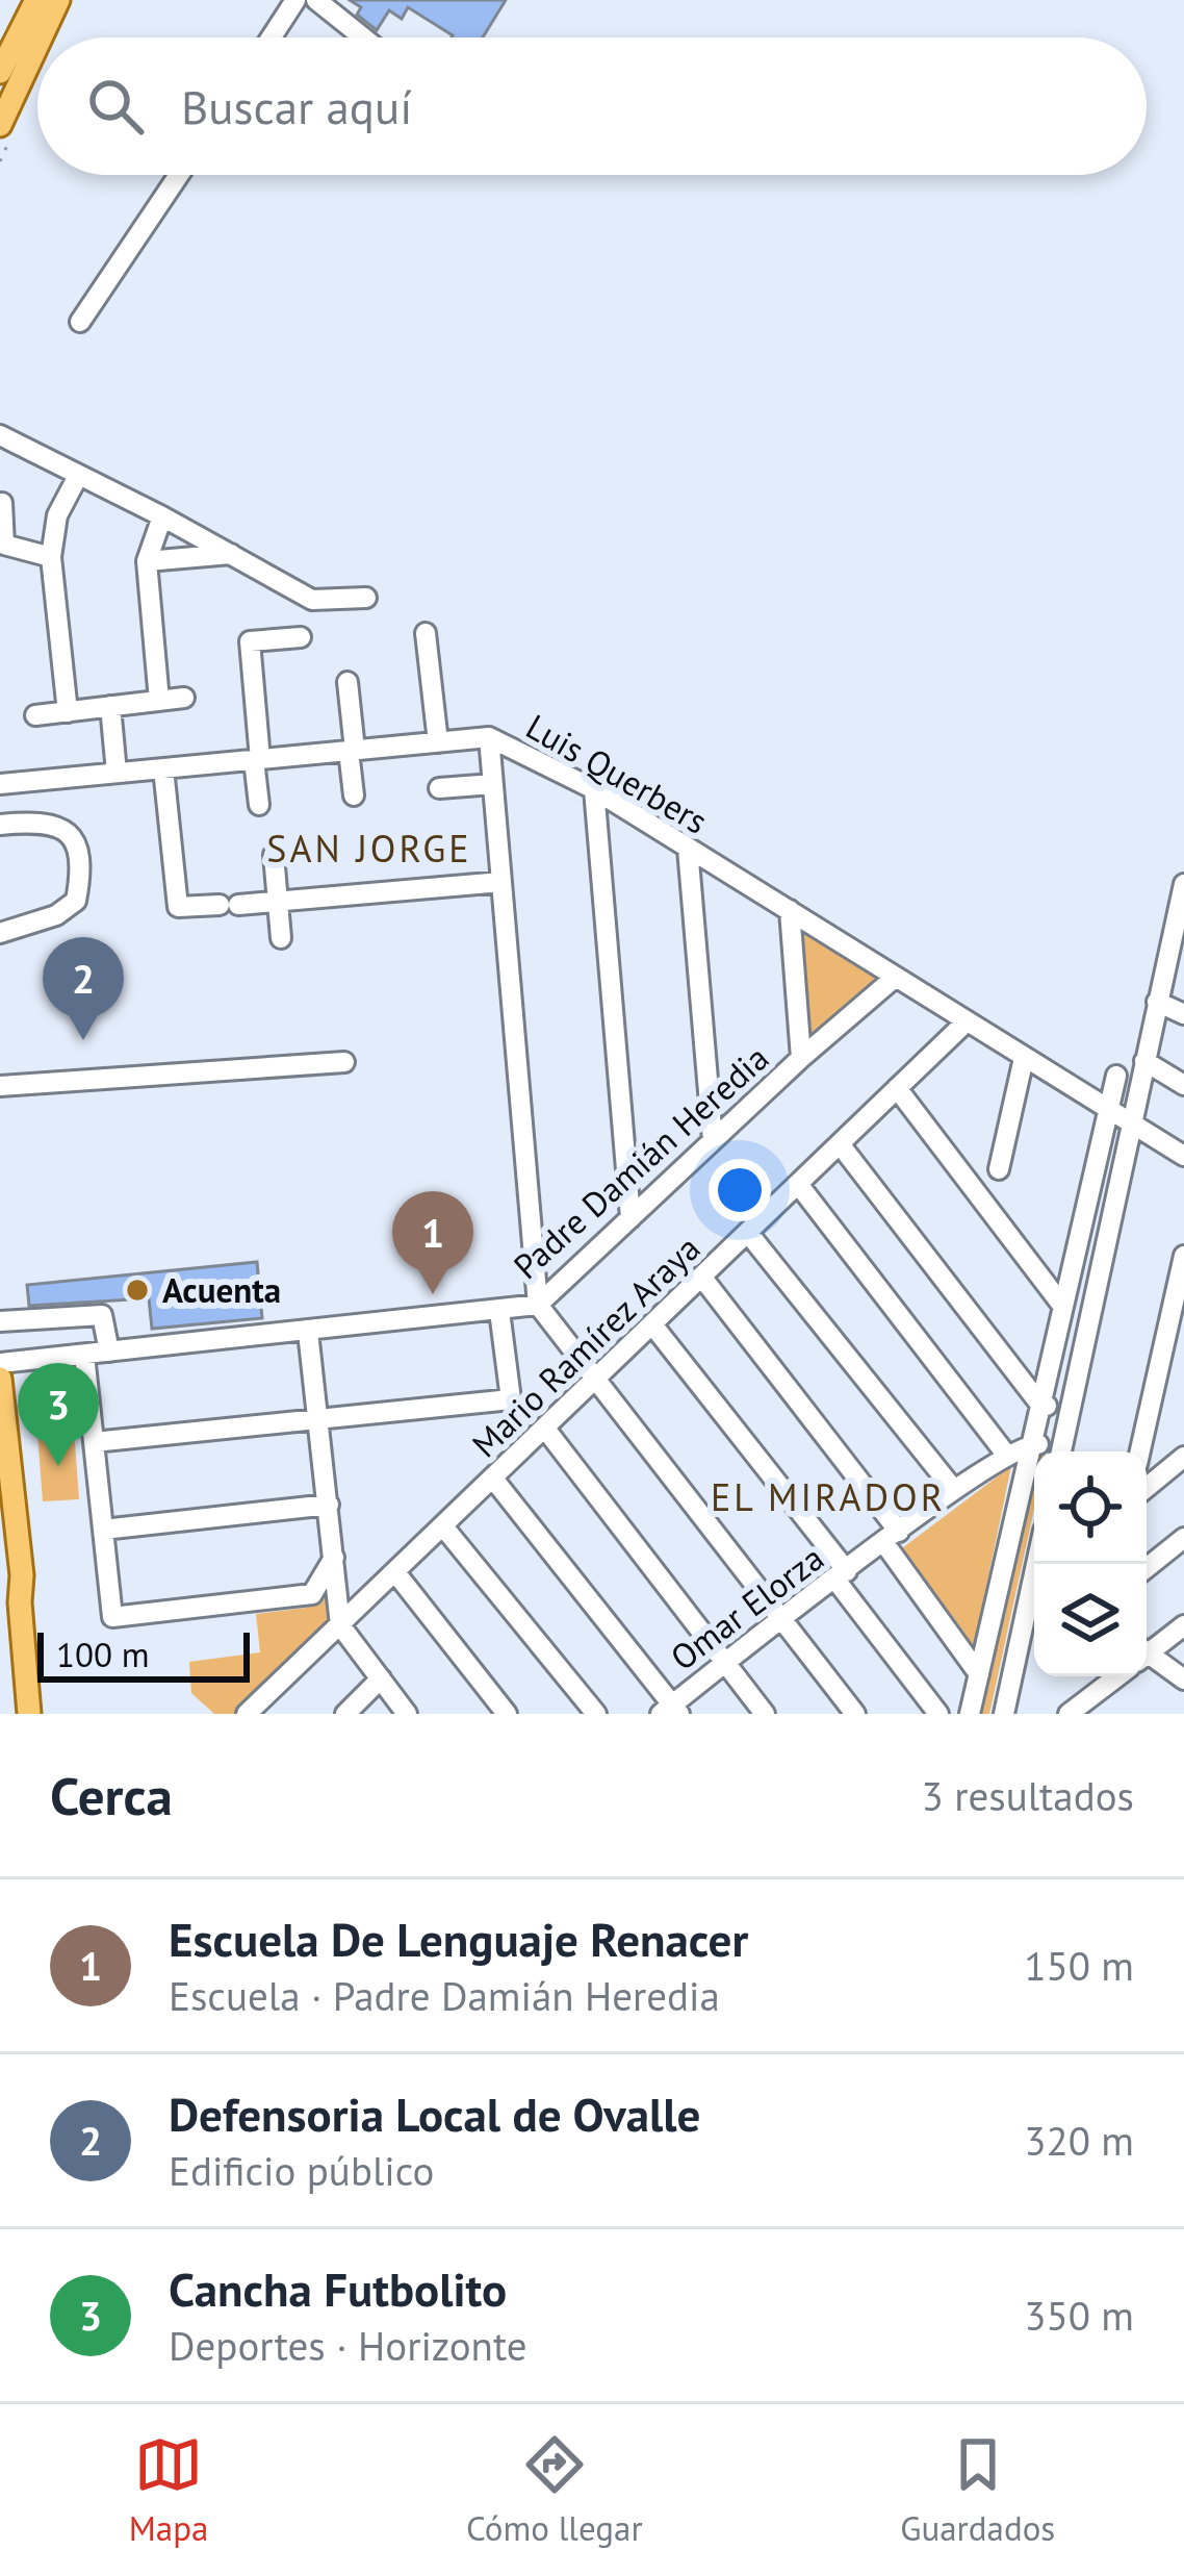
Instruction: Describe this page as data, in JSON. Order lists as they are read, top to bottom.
{
  "streets": {
    "street": [
      "Luis Querbers",
      "Padre Damián Heredia",
      "Mario Ramírez Araya",
      "Omar Elorza"
    ]
  },
  "crossings": [
    ["Luis Querbers", "Padre Damián Heredia"],
    ["Luis Querbers", "Mario Ramírez Araya"]
  ],
  "districts": ["SAN JORGE", "EL MIRADOR"],
  "places": ["Acuenta"],
  "scale_bar": "100 m",
  "page": {
    "search": "Buscar aquí",
    "pins": ["2", "1", "3"],
    "scale": "100 m",
    "heading": ["Cerca", "3 resultados"],
    "list": [
      {
        "mark": "1",
        "name": "Escuela De Lenguaje Renacer",
        "note": "Escuela · Padre Damián Heredia",
        "value": "150 m"
      },
      {
        "mark": "2",
        "name": "Defensoria Local de Ovalle",
        "note": "Edificio público",
        "value": "320 m"
      },
      {
        "mark": "3",
        "name": "Cancha Futbolito",
        "note": "Deportes · Horizonte",
        "value": "350 m"
      }
    ],
    "nav": ["Mapa", "Cómo llegar", "Guardados"]
  }
}
